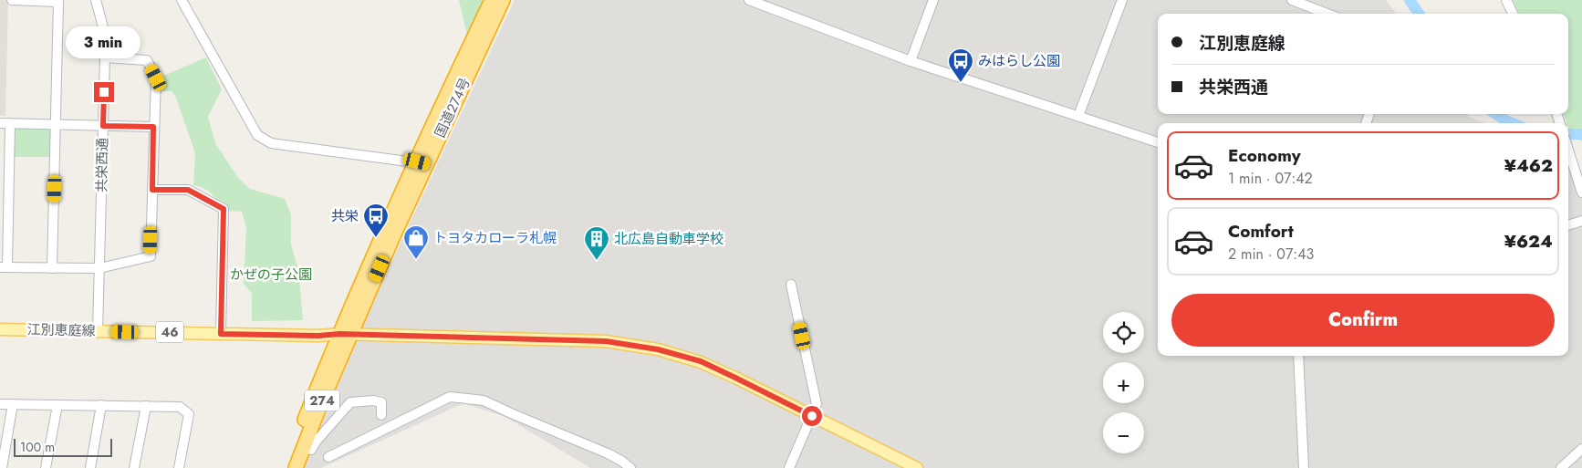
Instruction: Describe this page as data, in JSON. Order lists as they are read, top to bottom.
{
  "streets": {
    "highway": ["国道274号", "274"],
    "main road": ["江別恵庭線", "46"],
    "street": ["共栄西通"]
  },
  "crossings": [
    ["国道274号", "江別恵庭線"],
    ["共栄西通", "江別恵庭線"]
  ],
  "parks": ["かぜの子公園"],
  "places": {
    "bus stop": ["みはらし公園", "共栄"],
    "shop": ["トヨタカローラ札幌"],
    "building": ["北広島自動車学校"]
  },
  "scale_bar": "100 m",
  "page": {
    "banner": ["江別恵庭線", "共栄西通"],
    "bubble": "3 min",
    "list": [
      {
        "name": "Economy",
        "note": "1 min · 07:42",
        "value": "¥462"
      },
      {
        "name": "Comfort",
        "note": "2 min · 07:43",
        "value": "¥624"
      }
    ],
    "buttons": "Confirm",
    "map_buttons": ["+", "−"],
    "scale": "100 m"
  }
}
